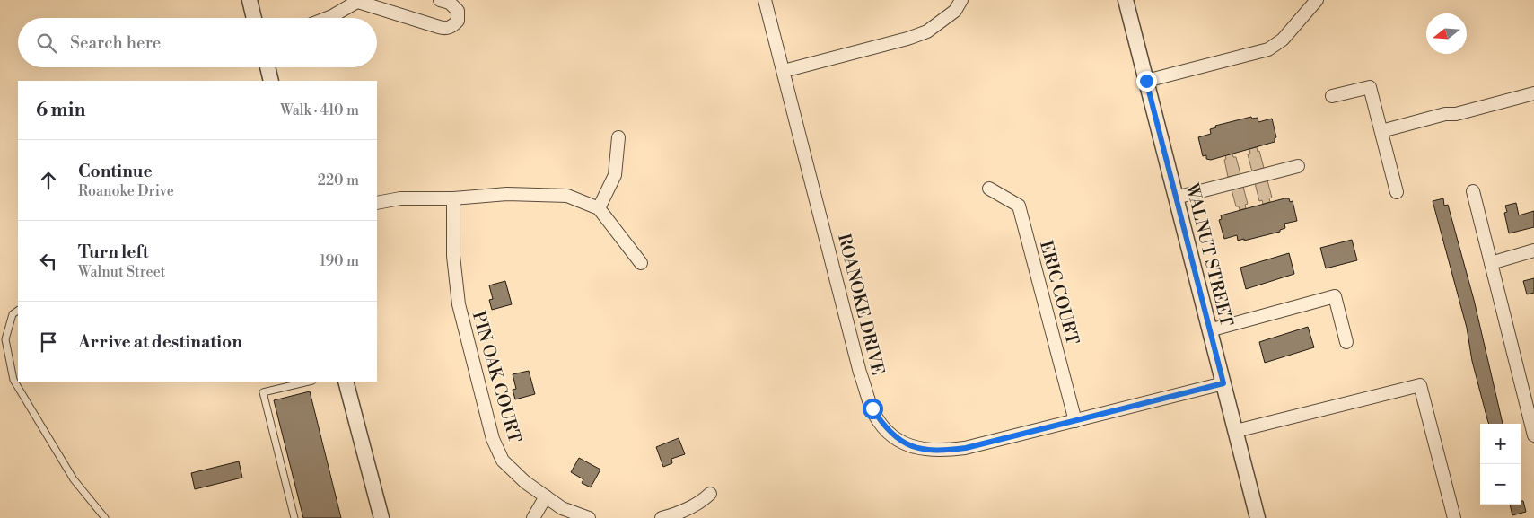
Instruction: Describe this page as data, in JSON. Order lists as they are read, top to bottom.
{
  "streets": {
    "street": [
      "WALNUT STREET",
      "ERIC COURT",
      "ROANOKE DRIVE",
      "PIN OAK COURT"
    ]
  },
  "crossings": [
    ["WALNUT STREET", "ROANOKE DRIVE"],
    ["ERIC COURT", "ROANOKE DRIVE"]
  ],
  "north": "left",
  "page": {
    "search": "Search here",
    "heading": ["6 min", "Walk · 410 m"],
    "list": [
      ["Continue", "Roanoke Drive", "220 m"],
      ["Turn left", "Walnut Street", "190 m"],
      "Arrive at destination"
    ],
    "map_buttons": ["+", "−"]
  }
}
